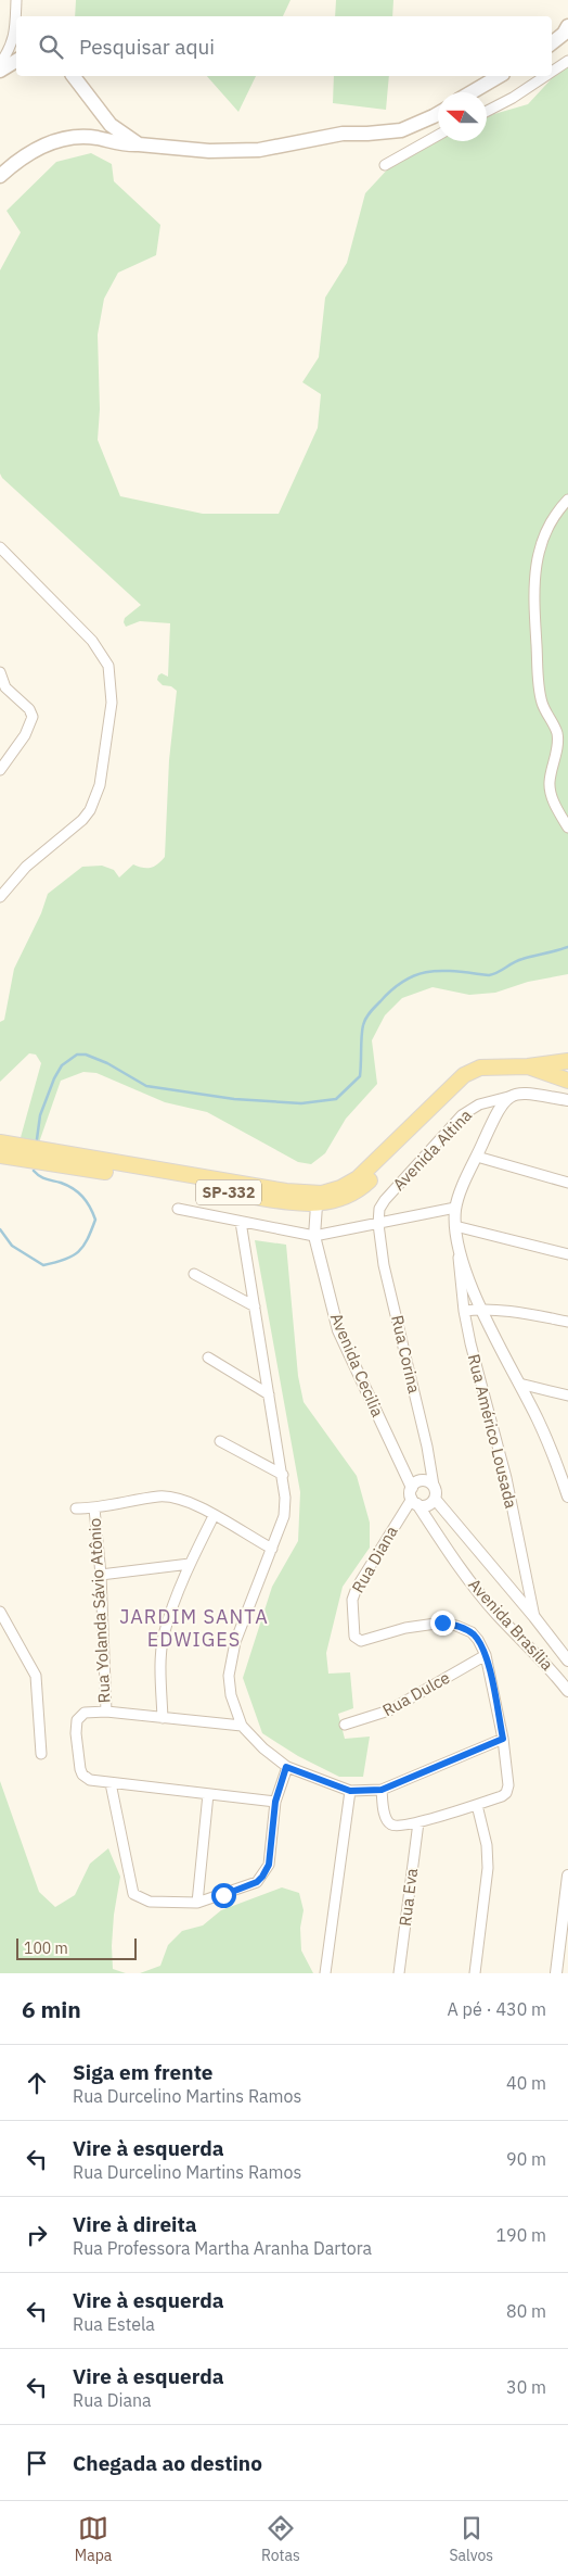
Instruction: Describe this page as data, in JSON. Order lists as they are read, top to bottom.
{
  "streets": {
    "main road": ["SP-332"],
    "street": [
      "Avenida Altina",
      "Rua Corina",
      "Avenida Cecilia",
      "Rua Américo Lousada",
      "Rua Diana",
      "Rua Yolanda Sávio Atônio",
      "Avenida Brasília",
      "Rua Dulce",
      "Rua Eva"
    ]
  },
  "crossings": [
    ["Avenida Altina", "Rua Corina"],
    ["SP-332", "Avenida Cecilia"],
    ["Avenida Cecilia", "Rua Diana"],
    ["Avenida Cecilia", "Avenida Brasília"],
    ["Rua Américo Lousada", "Avenida Brasília"],
    ["Rua Diana", "Avenida Brasília"],
    ["Rua Diana", "Rua Dulce"]
  ],
  "districts": ["JARDIM SANTA EDWIGES"],
  "scale_bar": "100 m",
  "north": "left",
  "page": {
    "search": "Pesquisar aqui",
    "scale": "100 m",
    "heading": ["6 min", "A pé · 430 m"],
    "list": [
      ["Siga em frente", "Rua Durcelino Martins Ramos", "40 m"],
      ["Vire à esquerda", "Rua Durcelino Martins Ramos", "90 m"],
      ["Vire à direita", "Rua Professora Martha Aranha Dartora", "190 m"],
      ["Vire à esquerda", "Rua Estela", "80 m"],
      ["Vire à esquerda", "Rua Diana", "30 m"],
      "Chegada ao destino"
    ],
    "nav": ["Mapa", "Rotas", "Salvos"]
  }
}
